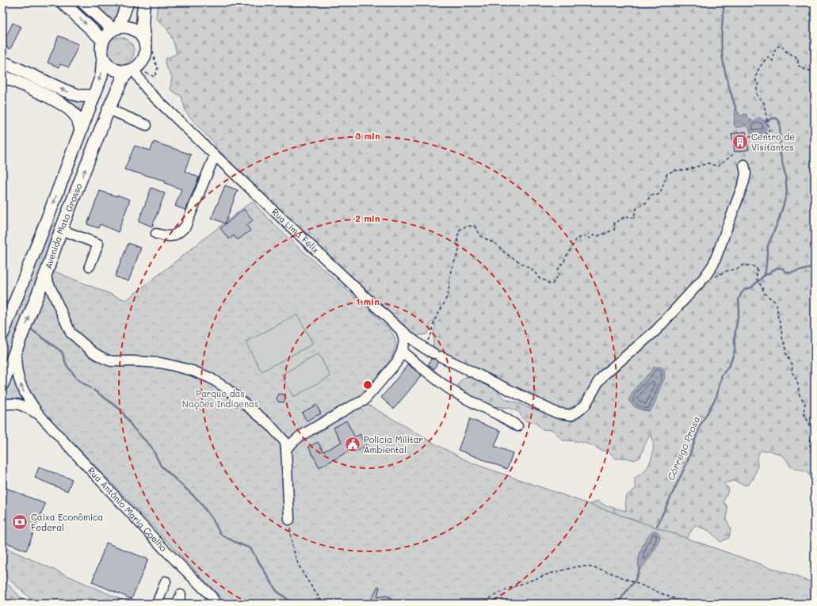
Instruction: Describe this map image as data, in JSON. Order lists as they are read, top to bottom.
{
  "streets": {
    "main road": ["Avenida Mato Grosso"],
    "street": ["Rua Lima Félix", "Rua Antônio Maria Coelho"]
  },
  "crossings": [
    ["Avenida Mato Grosso", "Rua Lima Félix"],
    ["Avenida Mato Grosso", "Rua Antônio Maria Coelho"]
  ],
  "water": ["Córrego Prosa"],
  "parks": ["Parque das Nações Indígenas"],
  "places": {
    "building": ["Centro de Visitantes"],
    "public building": ["Polícia Militar Ambiental"],
    "bank": ["Caixa Econômica Federal"]
  },
  "rings": ["3 min", "2 min", "1 min"]
}
